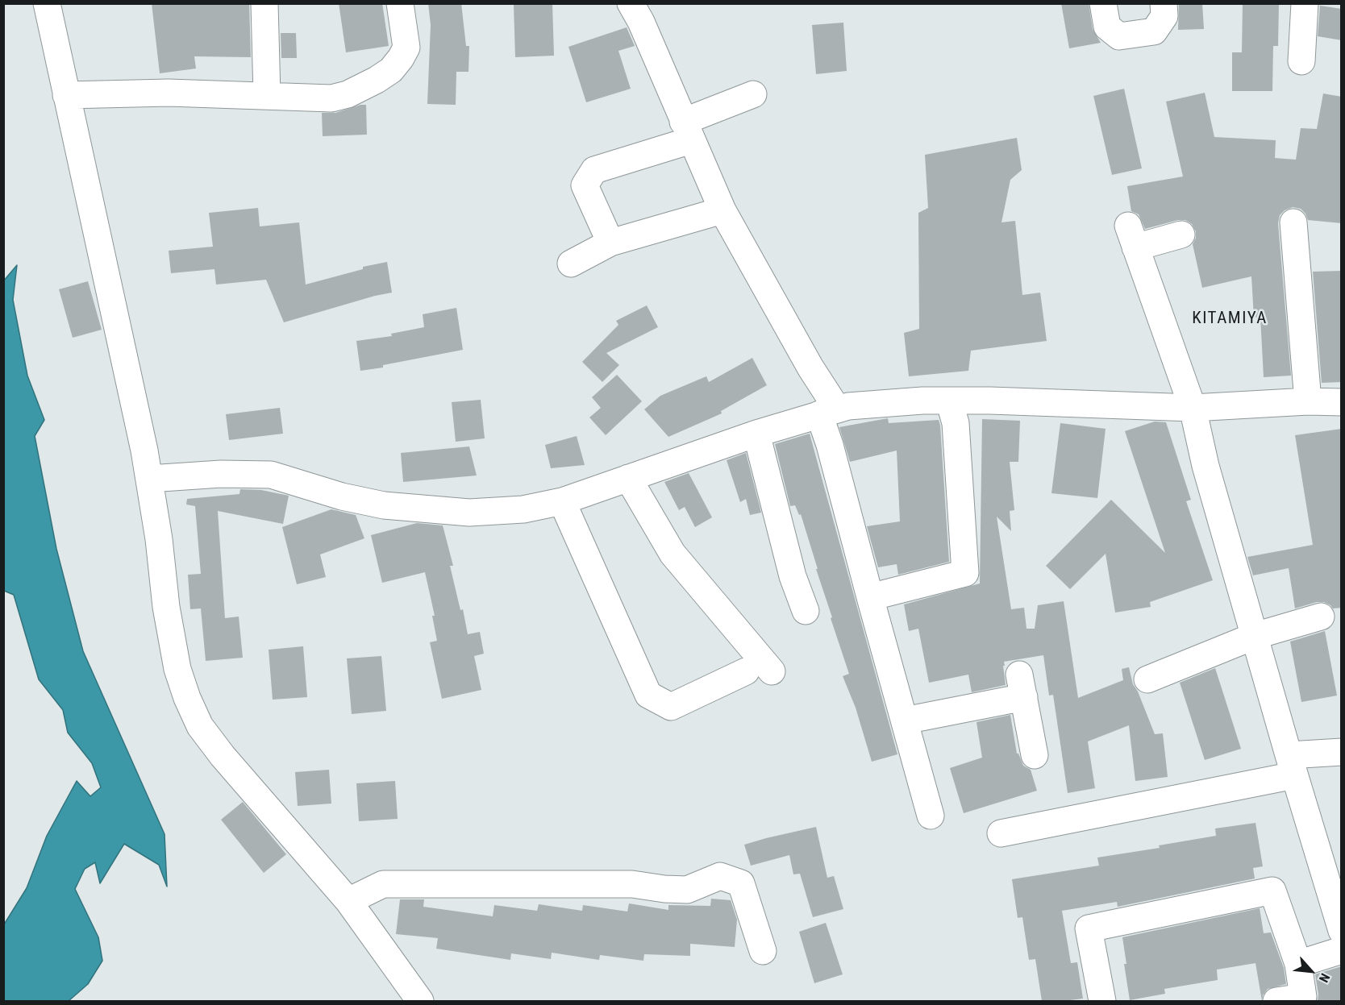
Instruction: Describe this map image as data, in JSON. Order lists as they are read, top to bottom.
{
  "districts": ["KITAMIYA"],
  "north": "bottom right"
}
